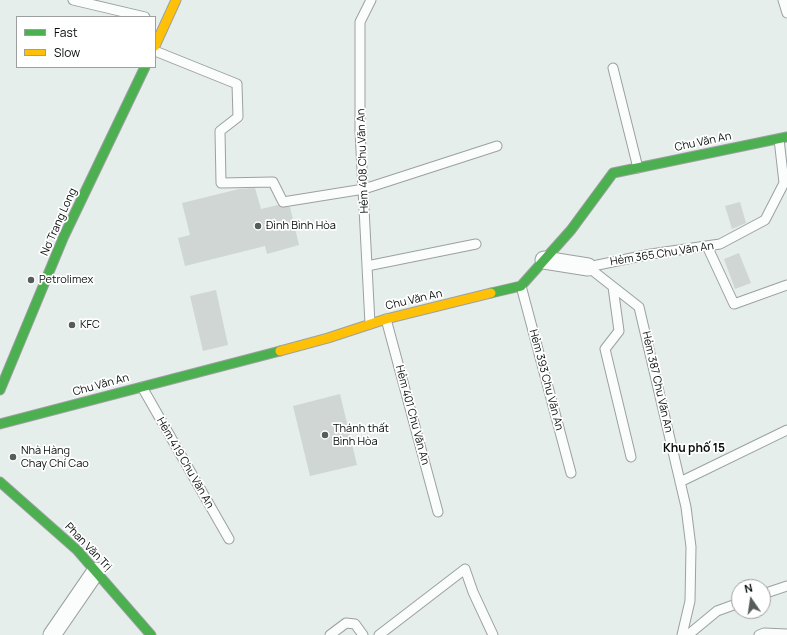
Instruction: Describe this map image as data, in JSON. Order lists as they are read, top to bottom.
{
  "streets": {
    "street": [
      "Chu Văn An",
      "Nơ Trang Long",
      "Hẻm 387 Chu Văn An",
      "Phan Văn Trị"
    ],
    "lane": [
      "Hẻm 408 Chu Văn An",
      "Hẻm 365 Chu Văn An",
      "Hẻm 393 Chu Văn An",
      "Hẻm 401 Chu Văn An",
      "Hẻm 419 Chu Văn An"
    ]
  },
  "crossings": [
    ["Chu Văn An", "Hẻm 408 Chu Văn An"],
    ["Chu Văn An", "Hẻm 365 Chu Văn An"],
    ["Chu Văn An", "Hẻm 393 Chu Văn An"],
    ["Chu Văn An", "Hẻm 387 Chu Văn An"],
    ["Chu Văn An", "Hẻm 401 Chu Văn An"],
    ["Chu Văn An", "Hẻm 419 Chu Văn An"],
    ["Hẻm 365 Chu Văn An", "Hẻm 387 Chu Văn An"]
  ],
  "districts": ["Khu phố 15"],
  "places": [
    "Đình Bình Hòa",
    "Petrolimex",
    "KFC",
    "Thánh thất Bình Hòa",
    "Nhà Hàng Chay Chí Cao"
  ],
  "legend": ["Fast", "Slow"],
  "north": "top"
}
